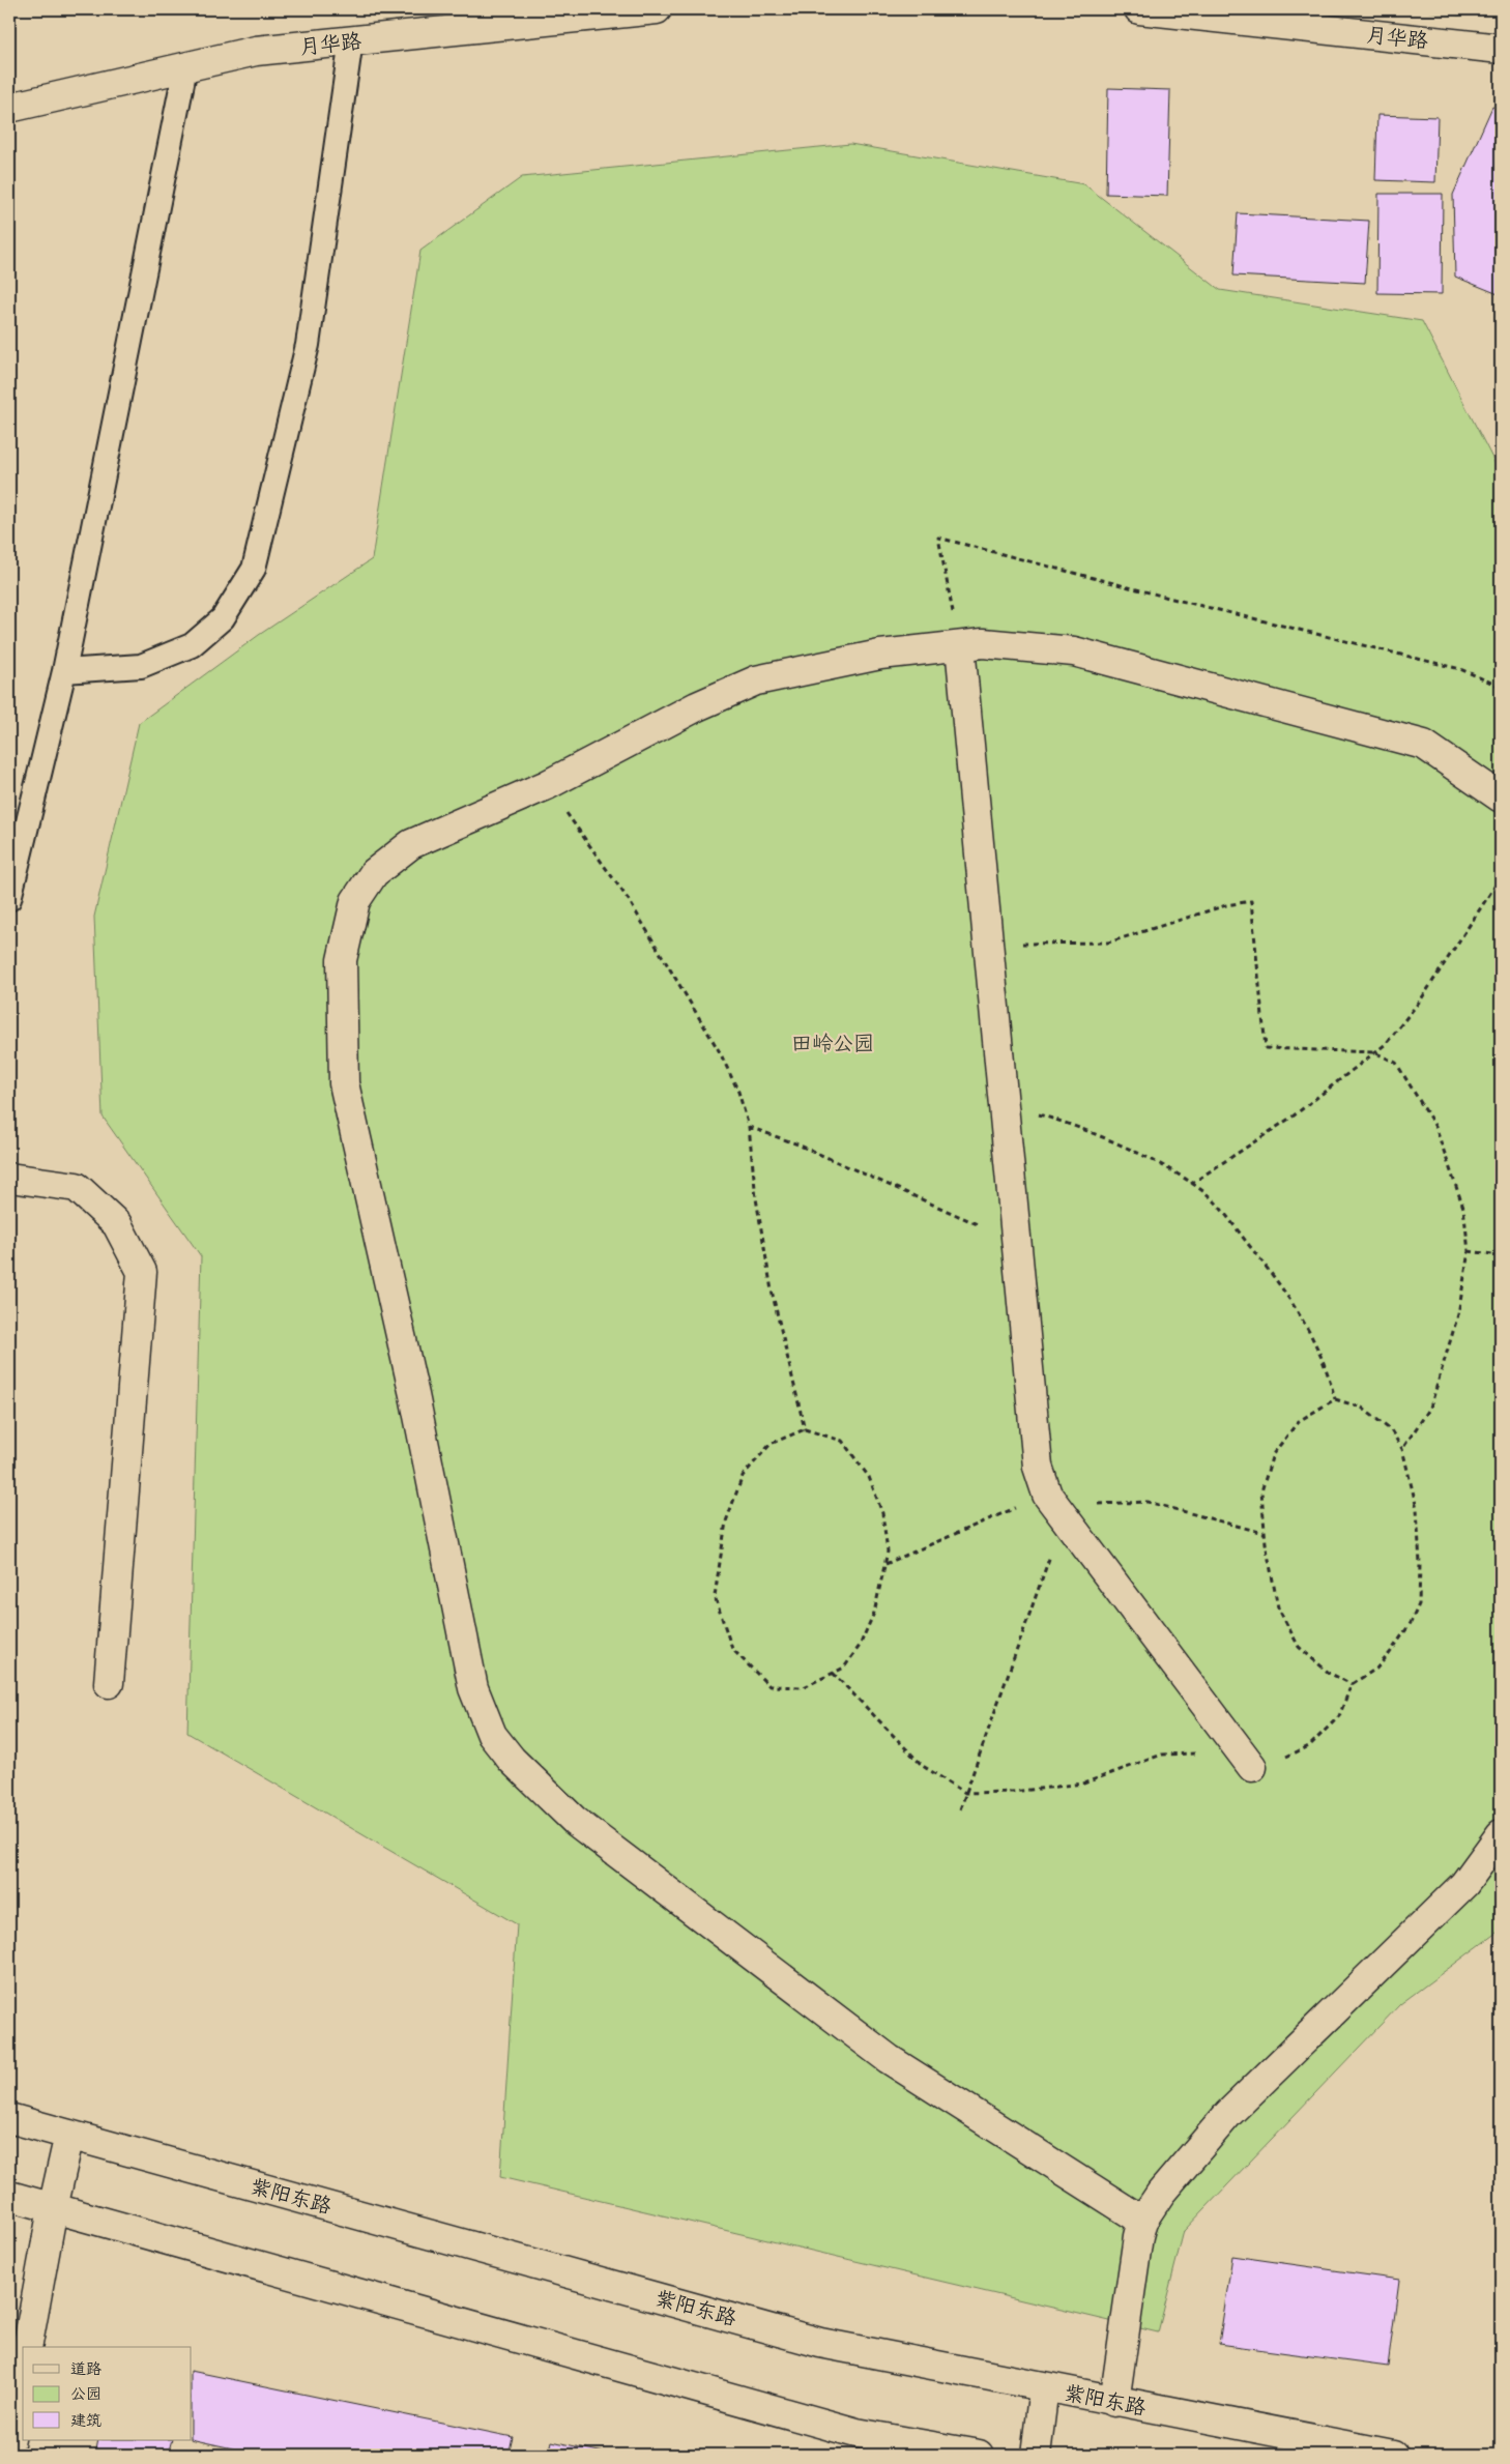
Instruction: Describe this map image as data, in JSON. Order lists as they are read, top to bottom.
{
  "streets": {
    "street": ["月华路", "紫阳东路"]
  },
  "parks": ["田岭公园"],
  "legend": ["道路", "公园", "建筑"]
}
